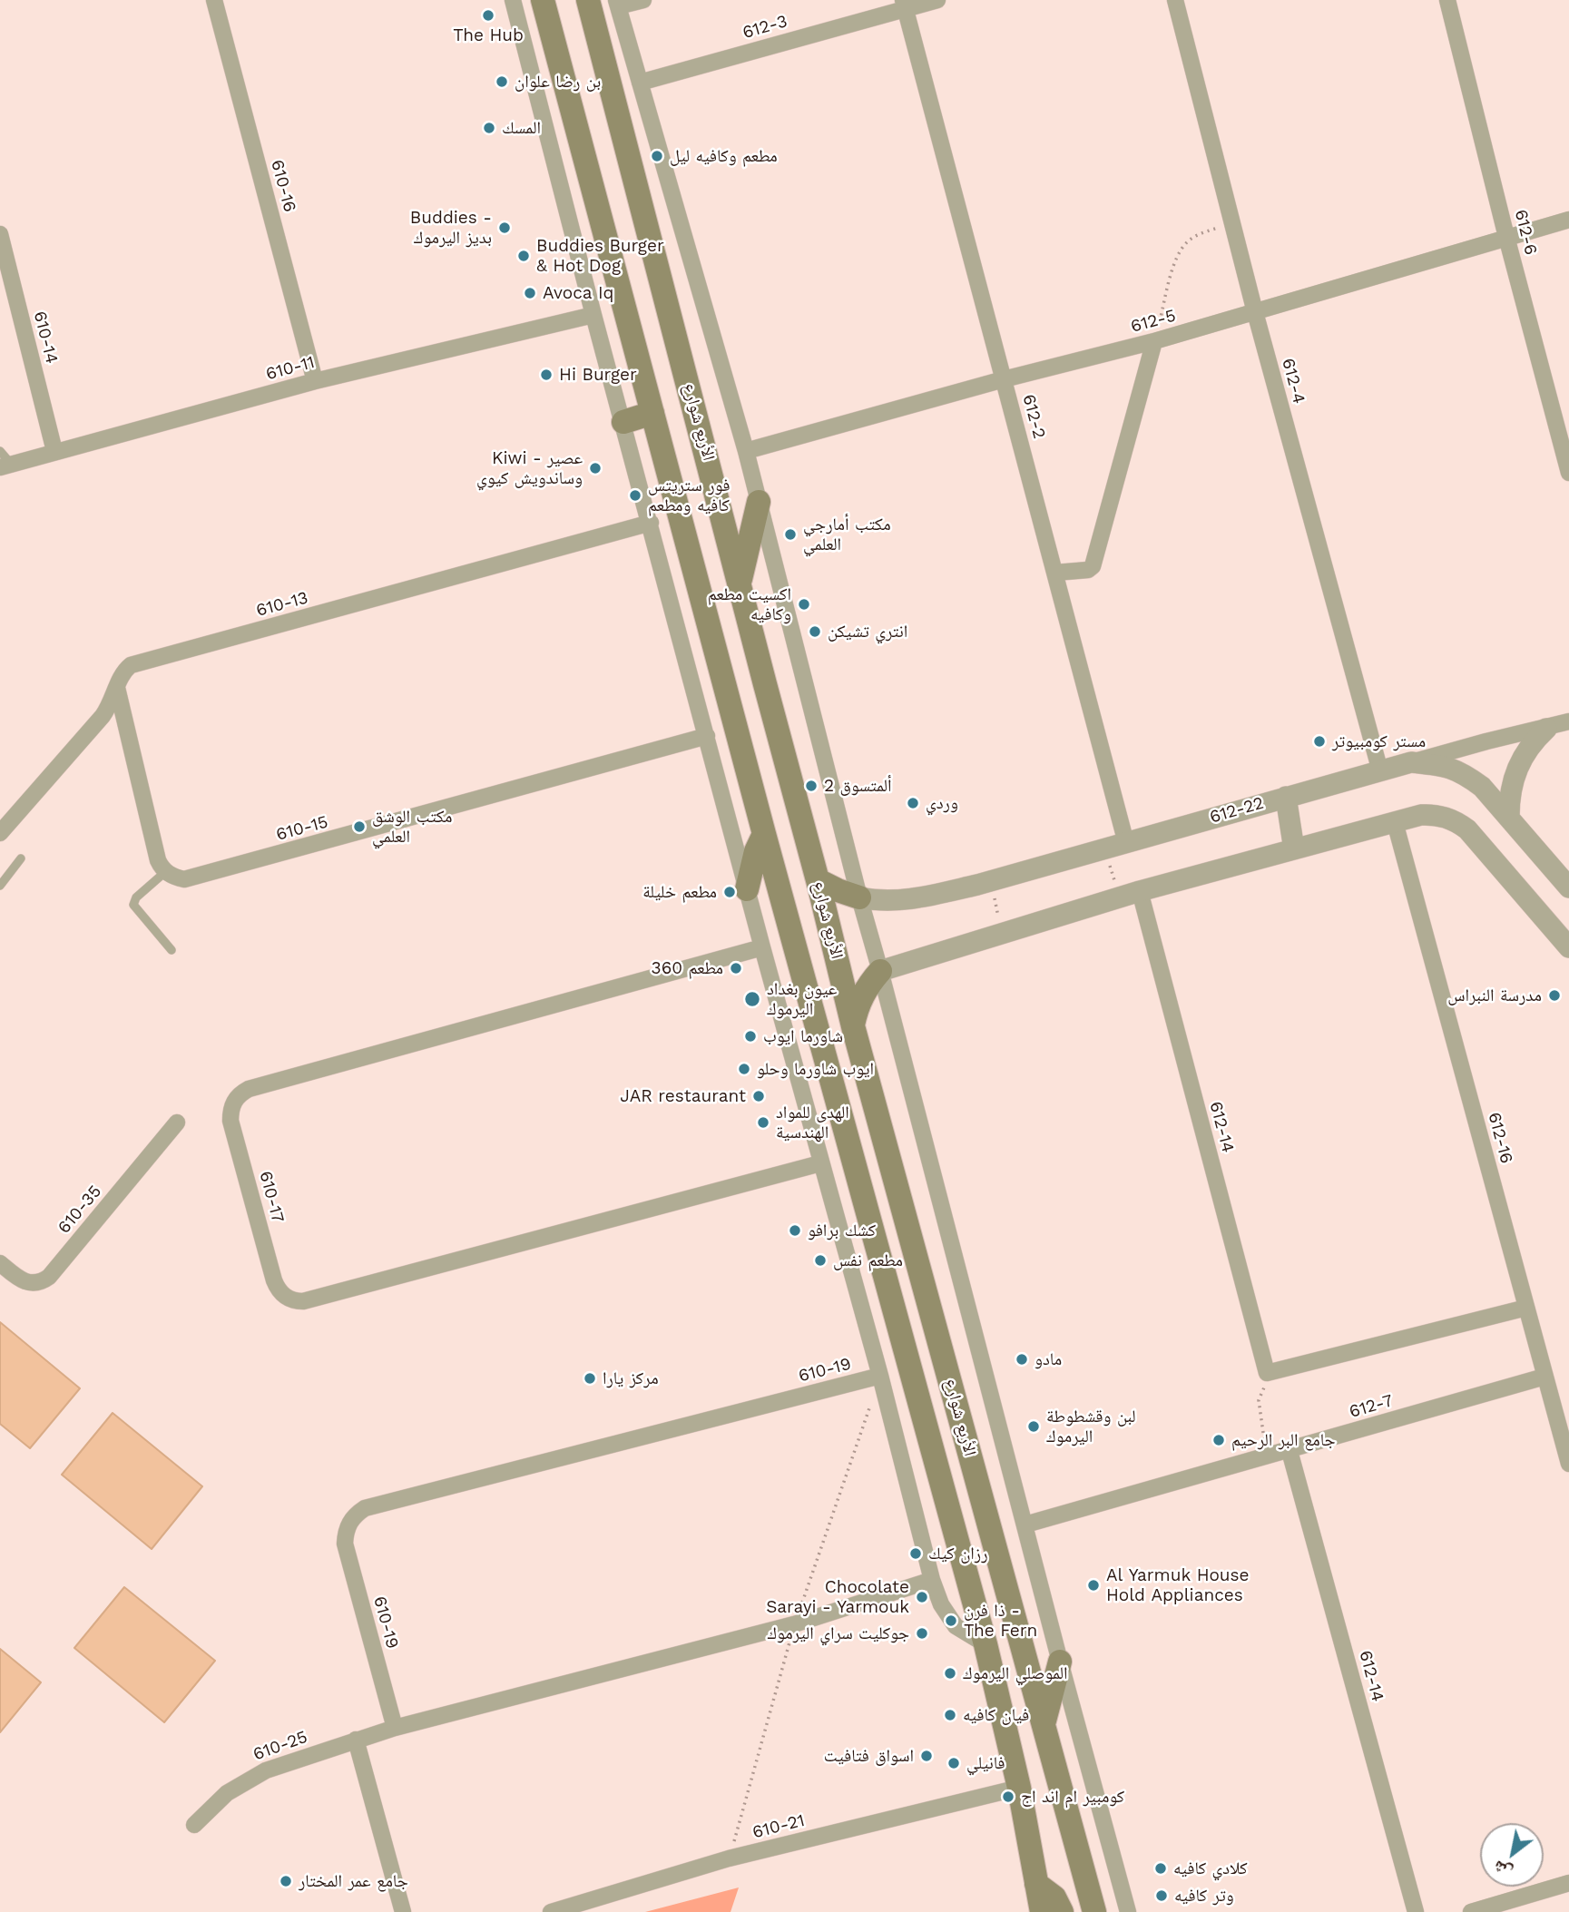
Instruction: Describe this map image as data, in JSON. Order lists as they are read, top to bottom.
{
  "streets": {
    "main road": ["الأربع شوارع"],
    "street": [
      "612-3",
      "610-16",
      "612-6",
      "612-5",
      "610-14",
      "610-11",
      "612-4",
      "612-2",
      "610-13",
      "612-22",
      "610-15",
      "612-14",
      "612-16",
      "610-17",
      "610-35",
      "610-19",
      "612-7",
      "610-25",
      "610-21"
    ]
  },
  "crossings": [
    ["612-3", "612-2"],
    ["610-16", "610-11"],
    ["612-6", "612-5"],
    ["612-5", "612-4"],
    ["612-5", "612-2"],
    ["610-14", "610-11"],
    ["612-4", "612-22"],
    ["612-2", "612-22"],
    ["الأربع شوارع", "610-21"],
    ["612-14", "612-7"],
    ["612-16", "612-7"],
    ["610-19", "610-25"]
  ],
  "places": [
    "The Hub",
    "بن رضا علوان",
    "المسك",
    "مطعم وكافيه ليل",
    "Buddies - بديز اليرموك",
    "Buddies Burger & Hot Dog",
    "Avoca Iq",
    "Hi Burger",
    "Kiwi - عصير وساندويش كيوي",
    "فور ستريتس كافيه ومطعم",
    "مكتب أمارجي العلمي",
    "اكسيت مطعم وكافيه",
    "انتري تشيكن",
    "مستر كومبيوتر",
    "ألمتسوق 2",
    "وردي",
    "مكتب الوشق العلمي",
    "مطعم خليلة",
    "مطعم 360",
    "مدرسة النبراس",
    "عيون بغداد اليرموك",
    "شاورما ايوب",
    "ايوب شاورما وحلو",
    "JAR restaurant",
    "الهدى للمواد الهندسية",
    "كشك برافو",
    "مطعم نفس",
    "مادو",
    "مركز يارا",
    "لبن وقشطوطة اليرموك",
    "جامع البر الرحيم",
    "رزان كيك",
    "Al Yarmuk House Hold Appliances",
    "Chocolate Sarayi - Yarmouk",
    "ذا فرن - The Fern",
    "جوكليت سراي اليرموك",
    "الموصلي اليرموك",
    "فيان كافيه",
    "اسواق فتافيت",
    "فانيلي",
    "كومبير ام اند اج",
    "كلادي كافيه",
    "جامع عمر المختار",
    "وتر كافيه"
  ],
  "north": "bottom left"
}
